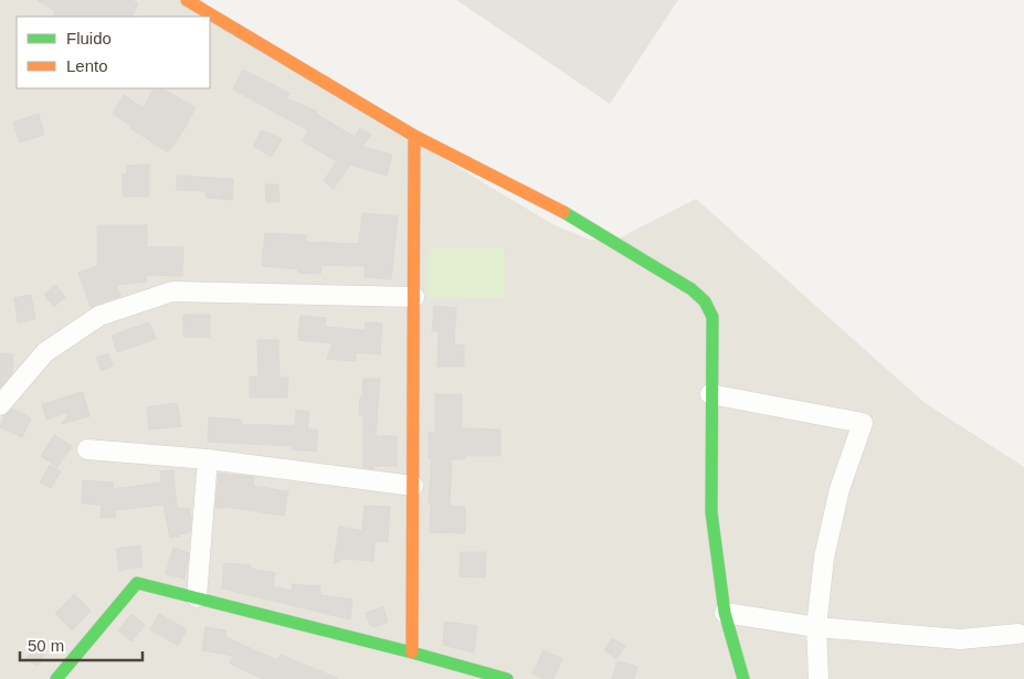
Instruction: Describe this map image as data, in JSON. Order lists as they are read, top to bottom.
{
  "legend": ["Fluido", "Lento"],
  "scale_bar": "50 m"
}
